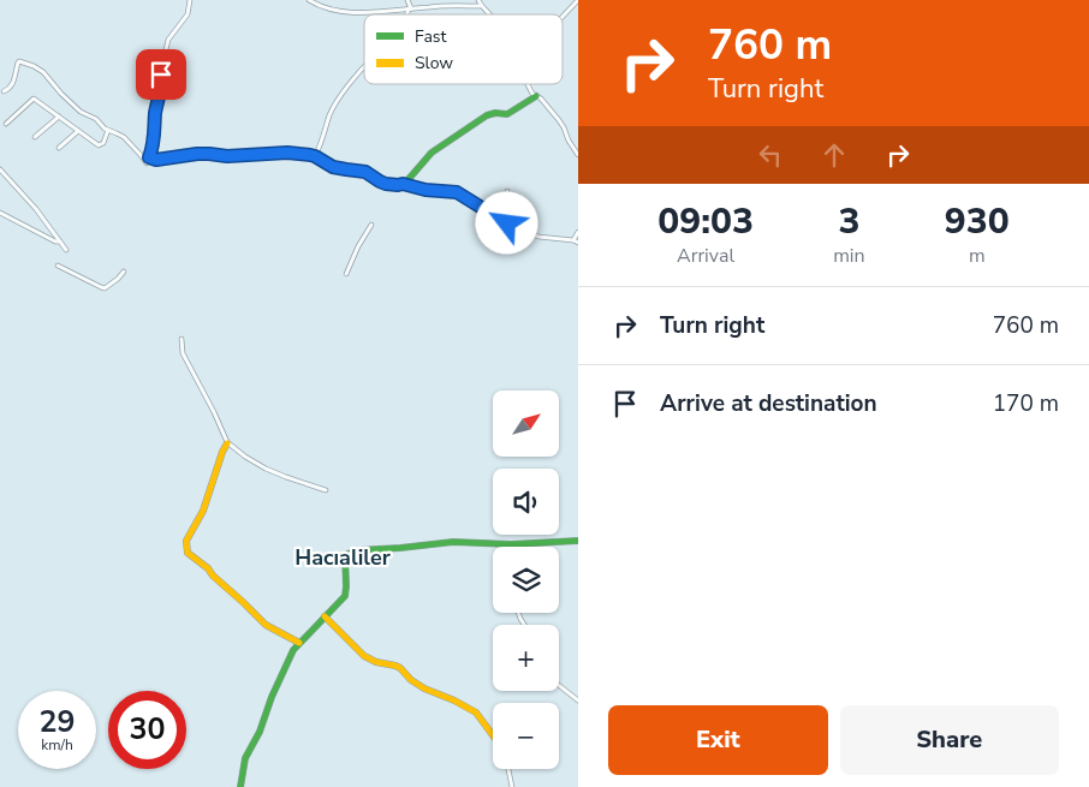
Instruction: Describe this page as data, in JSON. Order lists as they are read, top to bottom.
{
  "districts": ["Hacıaliler"],
  "legend": ["Fast", "Slow"],
  "north": "top right",
  "page": {
    "turn": ["760 m", "Turn right"],
    "eta": [
      "09:03",
      "Arrival",
      "3",
      "min",
      "930",
      "m"
    ],
    "list": [
      {
        "name": "Turn right",
        "value": "760 m"
      },
      {
        "name": "Arrive at destination",
        "value": "170 m"
      }
    ],
    "map_buttons": ["+", "−"],
    "speed": "29 km/h",
    "limit": "30",
    "buttons": ["Exit", "Share"]
  }
}
